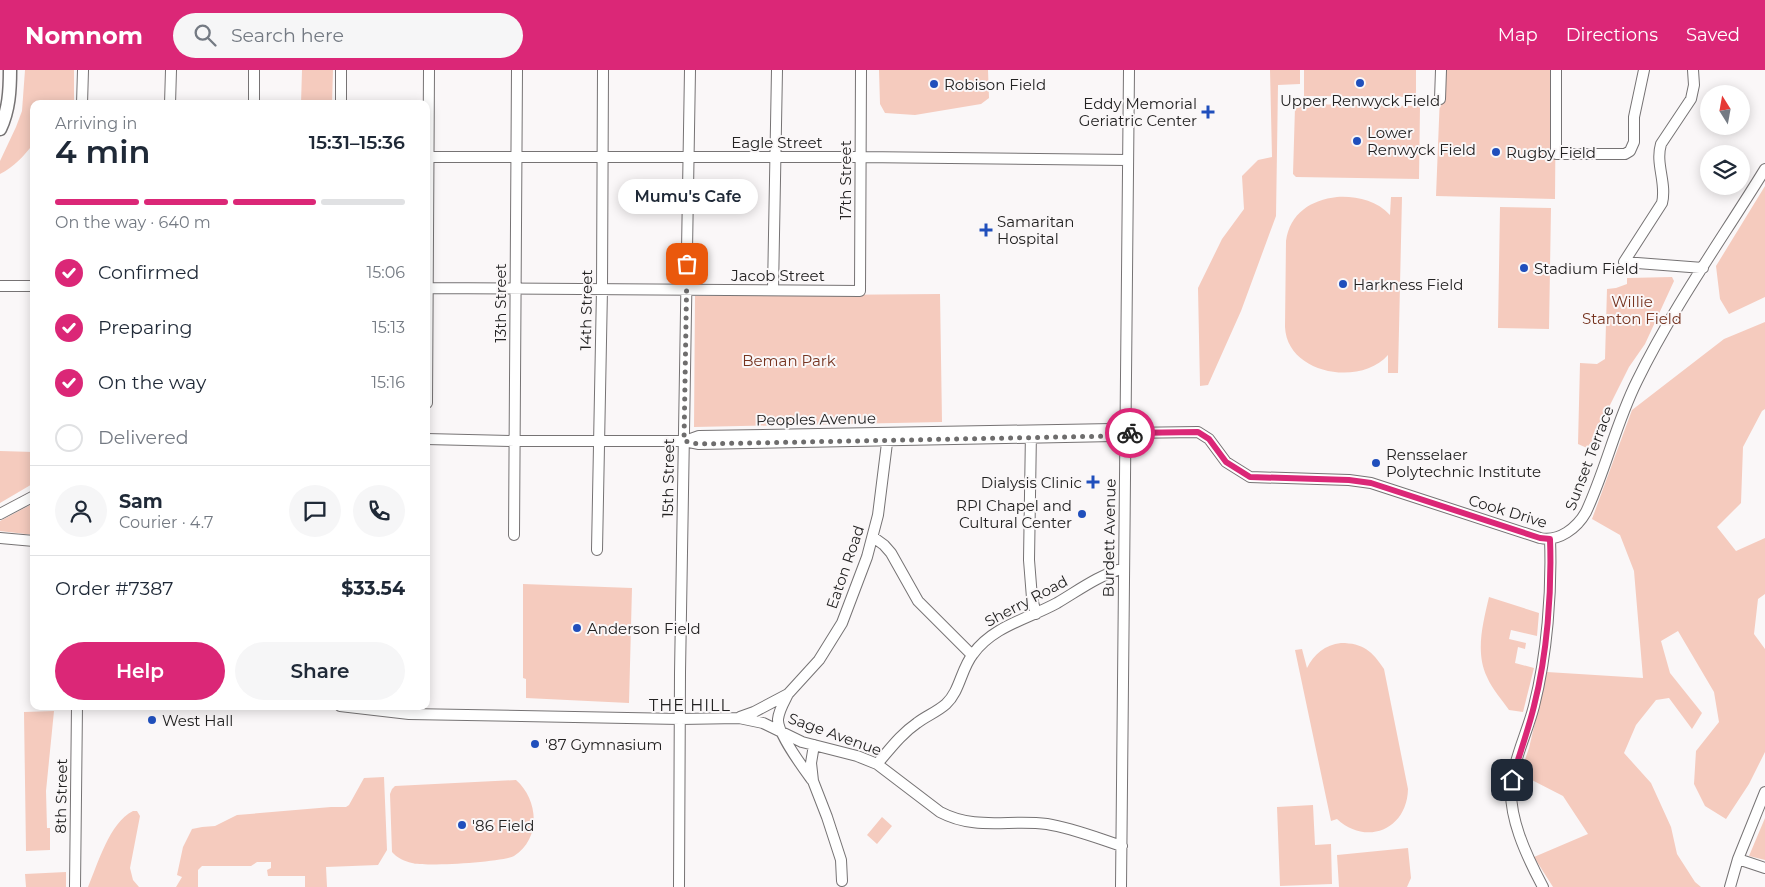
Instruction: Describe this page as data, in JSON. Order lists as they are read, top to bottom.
{
  "streets": {
    "street": [
      "Eagle Street",
      "17th Street",
      "Jacob Street",
      "13th Street",
      "14th Street",
      "Peoples Avenue",
      "Sunset Terrace",
      "15th Street",
      "Cook Drive",
      "Burdett Avenue",
      "Eaton Road",
      "Sherry Road",
      "Sage Avenue",
      "8th Street"
    ]
  },
  "crossings": [
    ["Eagle Street", "17th Street"],
    ["Eagle Street", "13th Street"],
    ["Eagle Street", "14th Street"],
    ["Eagle Street", "15th Street"],
    ["Eagle Street", "Burdett Avenue"],
    ["17th Street", "Jacob Street"],
    ["Jacob Street", "13th Street"],
    ["Jacob Street", "14th Street"],
    ["Jacob Street", "15th Street"],
    ["13th Street", "Peoples Avenue"],
    ["14th Street", "Peoples Avenue"],
    ["Peoples Avenue", "15th Street"],
    ["Peoples Avenue", "Cook Drive"],
    ["Peoples Avenue", "Burdett Avenue"],
    ["Peoples Avenue", "Eaton Road"],
    ["Sunset Terrace", "Cook Drive"],
    ["15th Street", "Sage Avenue"],
    ["Burdett Avenue", "Sherry Road"],
    ["Burdett Avenue", "Sage Avenue"],
    ["Eaton Road", "Sage Avenue"],
    ["Sherry Road", "Sage Avenue"]
  ],
  "districts": ["THE HILL"],
  "parks": ["Willie Stanton Field", "Beman Park"],
  "places": {
    "other": [
      "Upper Renwyck Field",
      "Robison Field",
      "Lower Renwyck Field",
      "Rugby Field",
      "Mumu's Cafe",
      "Stadium Field",
      "Harkness Field",
      "Rensselaer Polytechnic Institute",
      "RPI Chapel and Cultural Center",
      "Anderson Field",
      "West Hall",
      "'87 Gymnasium",
      "'86 Field"
    ],
    "health": ["Eddy Memorial Geriatric Center", "Samaritan Hospital", "Dialysis Clinic"]
  },
  "north": "top",
  "page": {
    "header": "Nomnom",
    "search": "Search here",
    "nav": ["Map", "Directions", "Saved"],
    "heading": ["4 min", "Arriving in", "15:31–15:36"],
    "panel": [
      "Sam",
      "Courier · 4.7",
      "Order #7387",
      "$33.54"
    ],
    "bubble": "Mumu's Cafe",
    "bar": "On the way · 640 m",
    "list": [
      ["Confirmed", "15:06"],
      ["Preparing", "15:13"],
      ["On the way", "15:16"],
      "Delivered"
    ],
    "buttons": ["Help", "Share"]
  }
}
